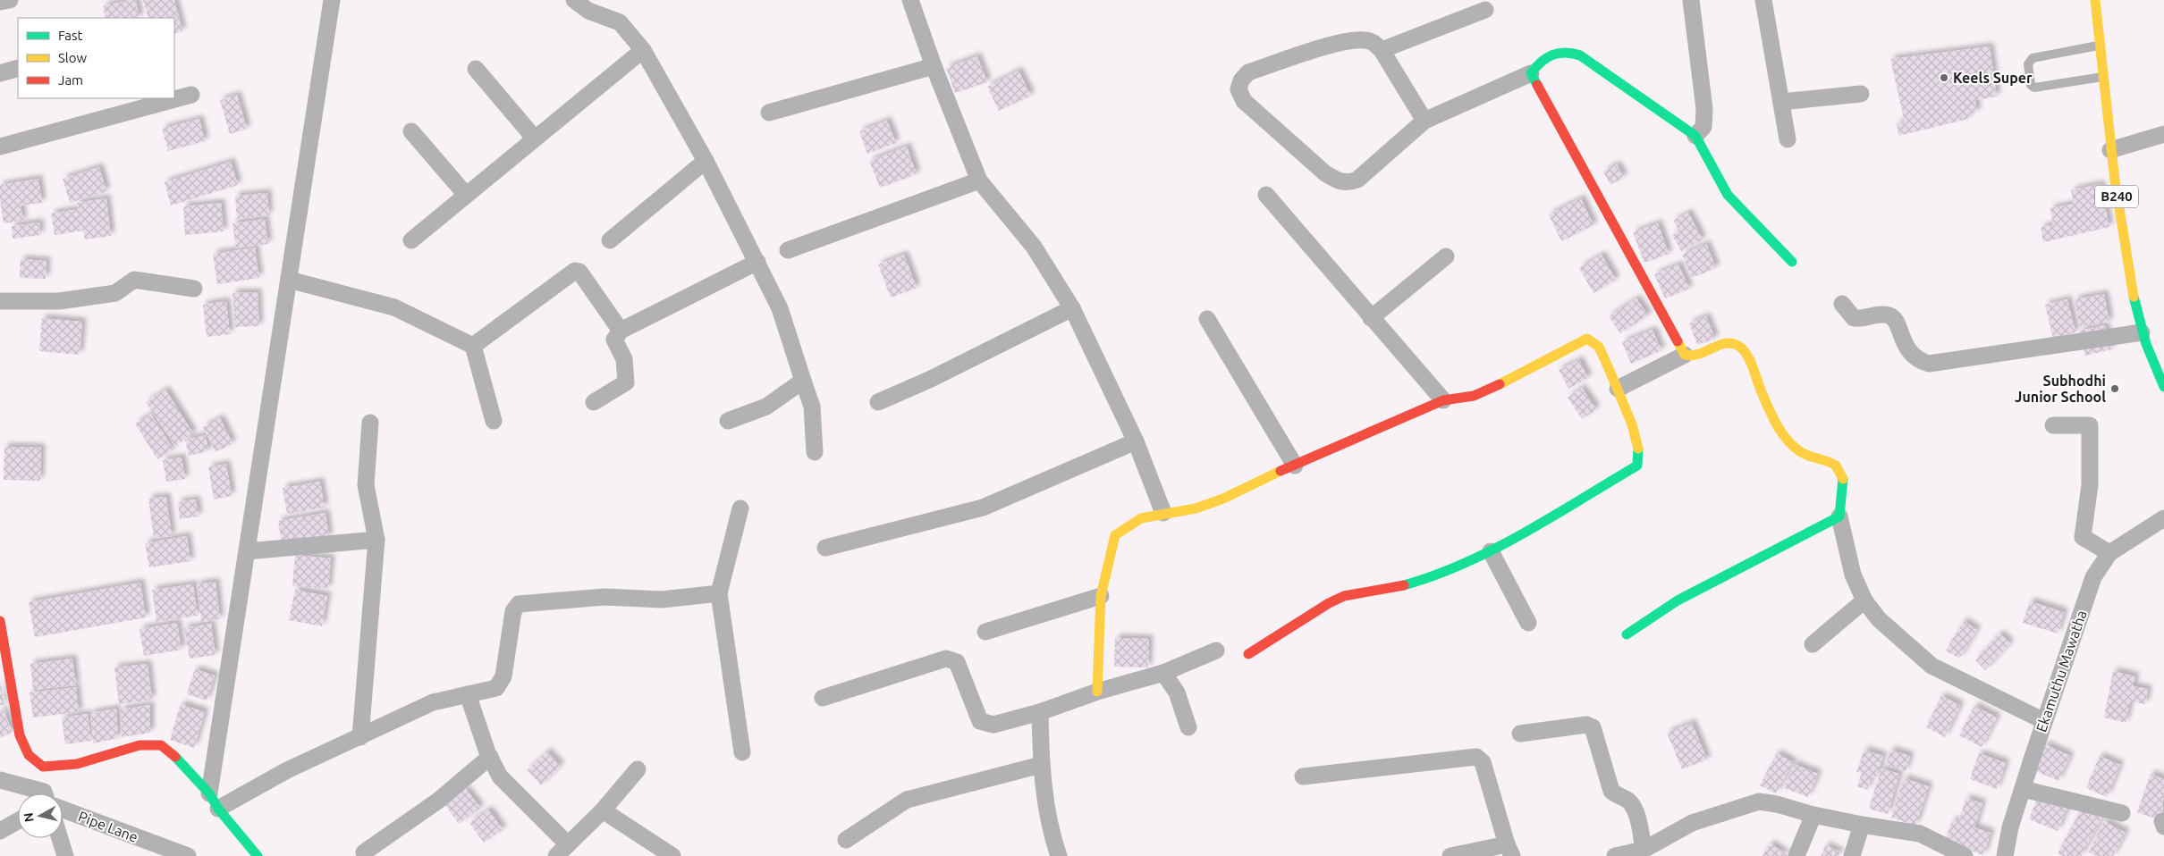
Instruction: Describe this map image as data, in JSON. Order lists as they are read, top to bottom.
{
  "streets": {
    "street": ["B240", "Ekamuthu Mawatha", "Pipe Lane"]
  },
  "places": ["Keels Super", "Subhodhi Junior School"],
  "legend": ["Fast", "Slow", "Jam"],
  "north": "left"
}
